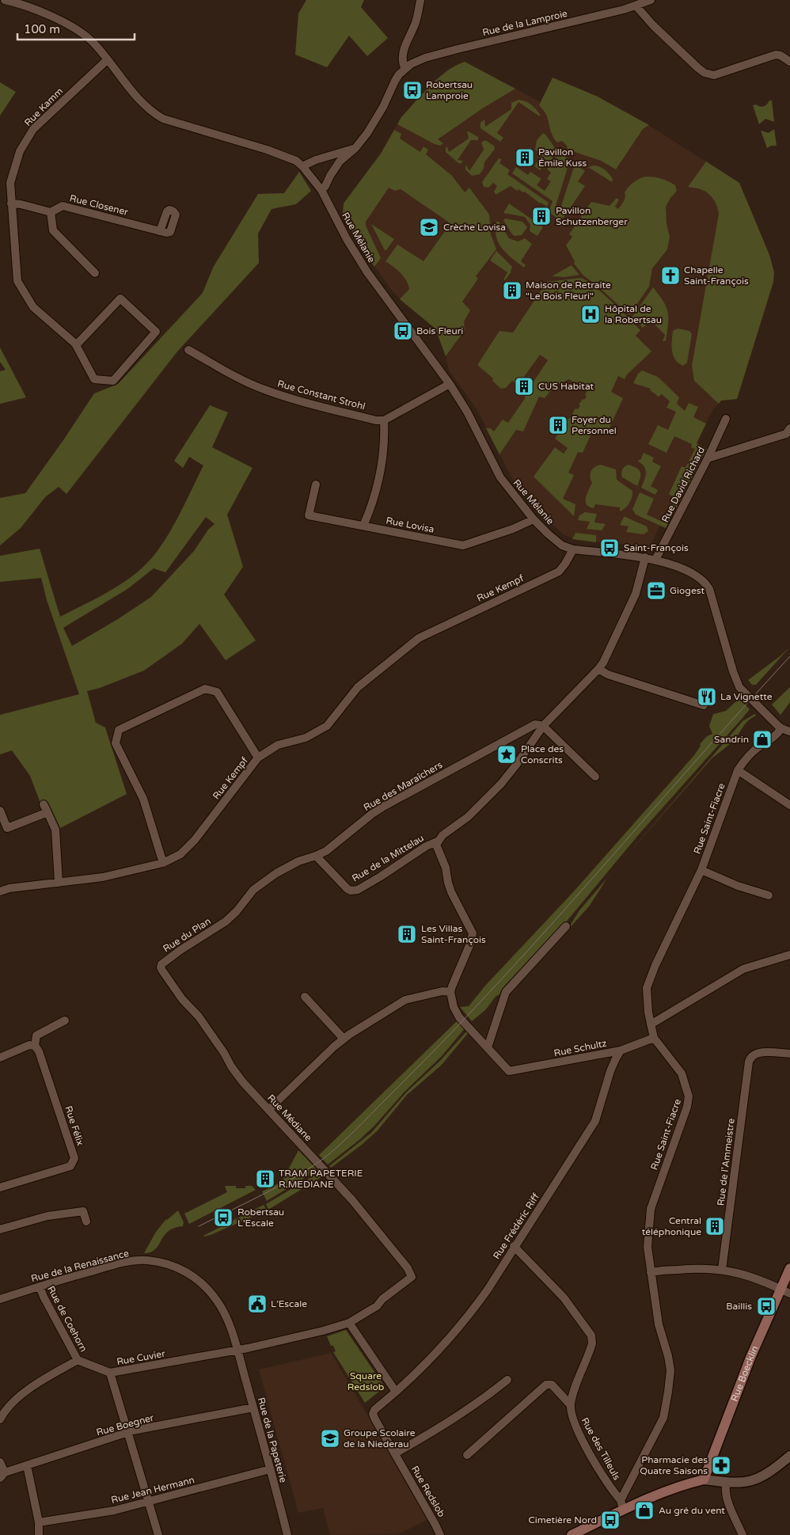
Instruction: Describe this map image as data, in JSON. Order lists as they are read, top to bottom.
{
  "streets": {
    "main road": ["Rue Boecklin"],
    "street": [
      "Rue de la Lamproie",
      "Rue Kamm",
      "Rue Closener",
      "Rue Mélanie",
      "Rue Constant Strohl",
      "Rue David Richard",
      "Rue Lovisa",
      "Rue Kempf",
      "Rue des Maraîchers",
      "Rue Saint-Fiacre",
      "Rue de la Mittelau",
      "Rue du Plan",
      "Rue Schultz",
      "Rue Médiane",
      "Rue Félix",
      "Rue de l'Ammeistre",
      "Rue Frédéric Riff",
      "Rue de la Renaissance",
      "Rue de Coehorn",
      "Rue Cuvier",
      "Rue Boegner",
      "Rue de la Papeterie",
      "Rue des Tilleuls",
      "Rue Jean Hermann",
      "Rue Redslob"
    ]
  },
  "crossings": [
    ["Rue Kamm", "Rue Closener"],
    ["Rue Mélanie", "Rue David Richard"],
    ["Rue Mélanie", "Rue Lovisa"],
    ["Rue Mélanie", "Rue Kempf"],
    ["Rue Mélanie", "Rue Saint-Fiacre"],
    ["Rue des Maraîchers", "Rue de la Mittelau"],
    ["Rue des Maraîchers", "Rue du Plan"],
    ["Rue Saint-Fiacre", "Rue Schultz"],
    ["Rue Saint-Fiacre", "Rue des Tilleuls"],
    ["Rue du Plan", "Rue Médiane"],
    ["Rue Schultz", "Rue Frédéric Riff"],
    ["Rue Médiane", "Rue Cuvier"],
    ["Rue Frédéric Riff", "Rue Redslob"],
    ["Rue de la Renaissance", "Rue de Coehorn"],
    ["Rue de la Renaissance", "Rue Cuvier"],
    ["Rue de la Renaissance", "Rue de la Papeterie"],
    ["Rue de Coehorn", "Rue Cuvier"],
    ["Rue Cuvier", "Rue de la Papeterie"],
    ["Rue Boegner", "Rue de la Papeterie"],
    ["Rue de la Papeterie", "Rue Jean Hermann"]
  ],
  "parks": ["Square Redslob"],
  "places": {
    "bus stop": [
      "Robertsau Lamproie",
      "Bois Fleuri",
      "Saint-François",
      "Robertsau L'Escale",
      "Baillis",
      "Cimetière Nord"
    ],
    "building": [
      "Pavillon Émile Kuss",
      "Pavillon Schutzenberger",
      "Maison de Retraite \"Le Bois Fleuri\"",
      "CUS Habitat",
      "Foyer du Personnel",
      "Les Villas Saint-François",
      "TRAM PAPETERIE R.MEDIANE",
      "Central téléphonique"
    ],
    "school or university": ["Crèche Lovisa", "Groupe Scolaire de la Niederau"],
    "church": ["Chapelle Saint-François"],
    "hospital": ["Hôpital de la Robertsau"],
    "office": ["Giogest"],
    "restaurant": ["La Vignette"],
    "shop": ["Sandrin", "Au gré du vent"],
    "place": ["Place des Conscrits"],
    "public building": ["L’Escale"],
    "pharmacy": ["Pharmacie des Quatre Saisons"]
  },
  "scale_bar": "100 m"
}
